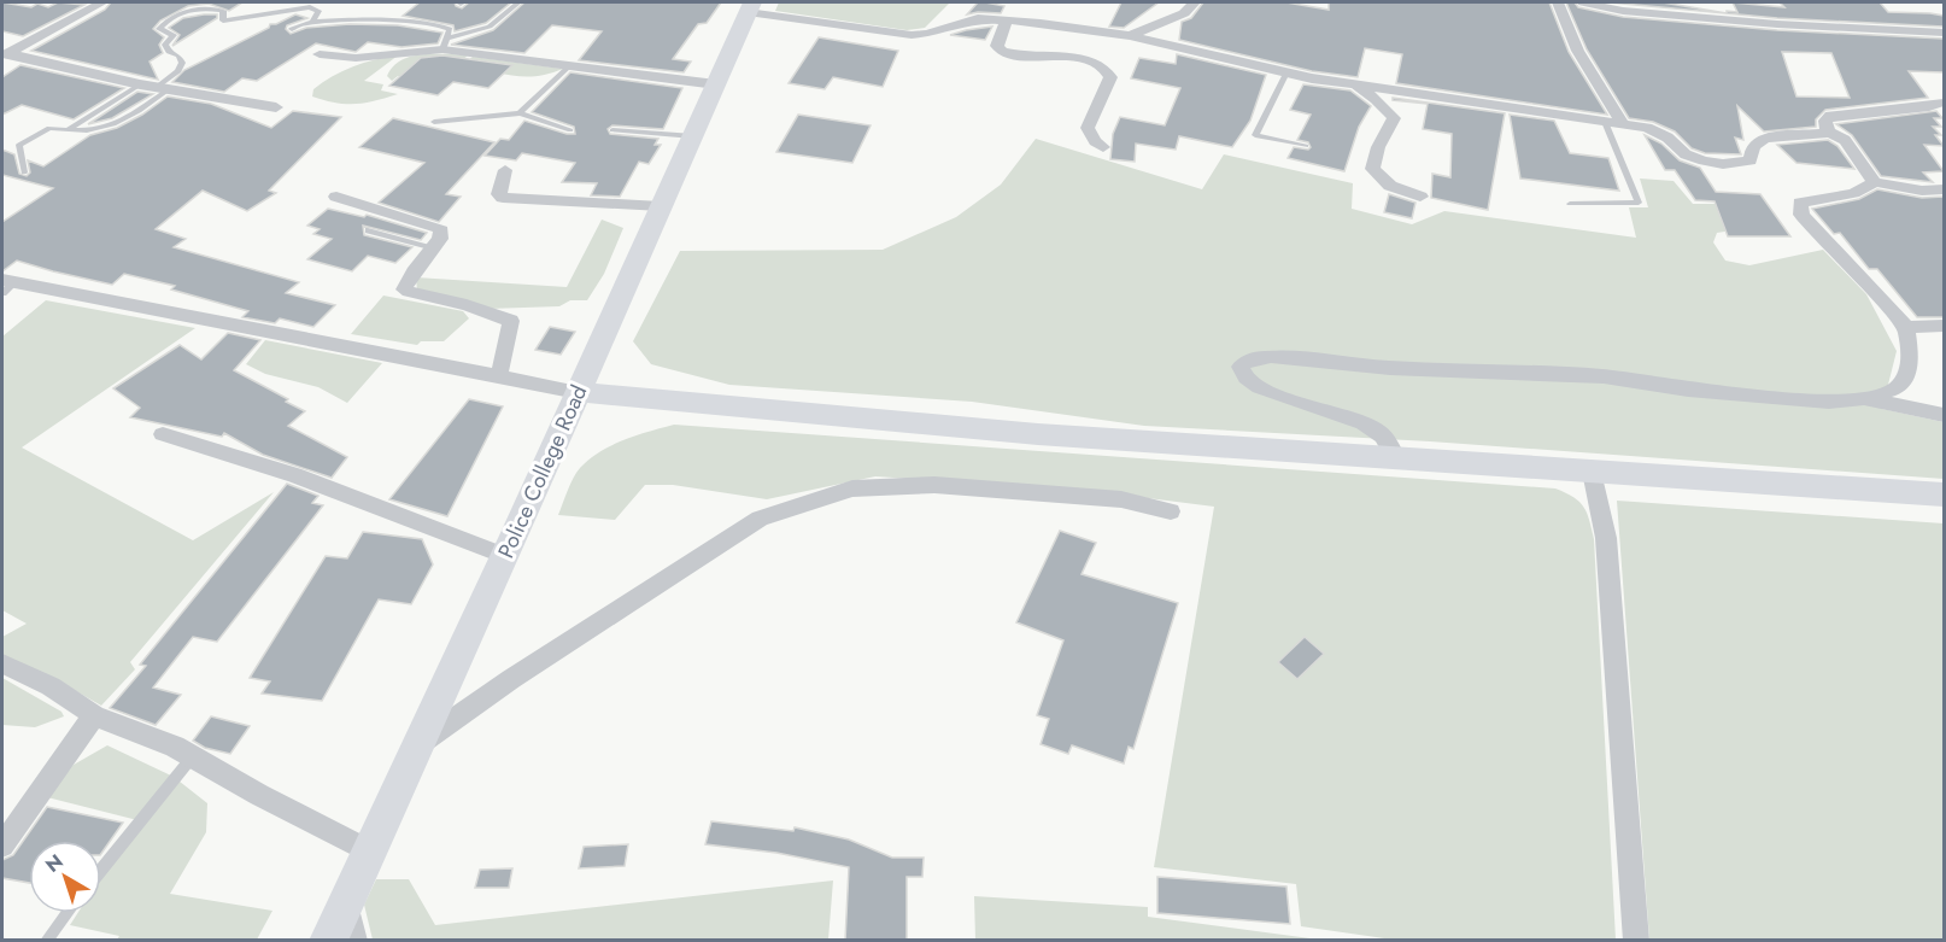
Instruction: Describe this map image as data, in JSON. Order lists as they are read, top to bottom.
{
  "streets": {
    "street": ["Police College Road"]
  },
  "north": "top left"
}
